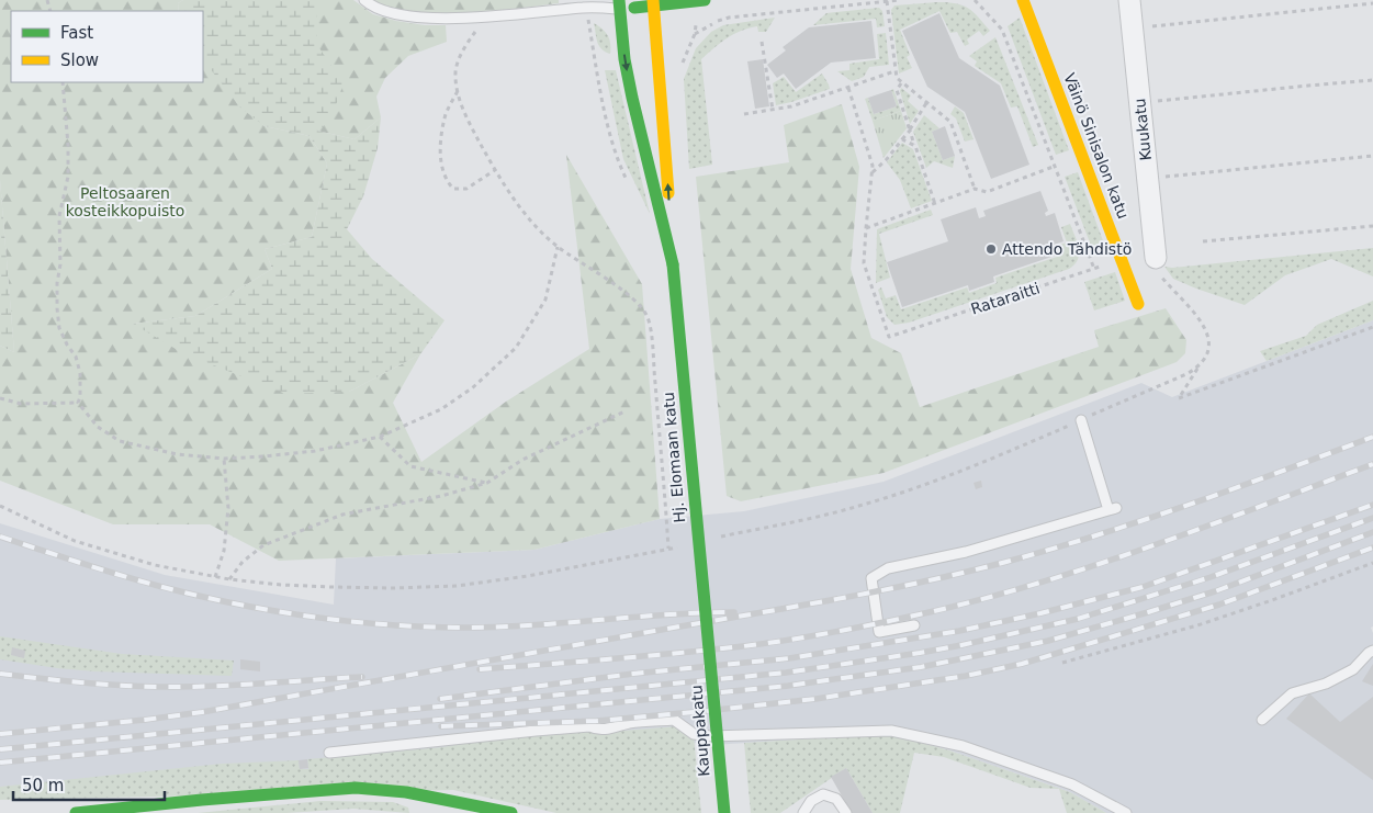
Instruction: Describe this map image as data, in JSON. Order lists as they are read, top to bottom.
{
  "streets": {
    "street": [
      "Kuukatu",
      "Väinö Sinisalon katu",
      "Hj. Elomaan katu",
      "Kauppakatu"
    ],
    "path": ["Rataraitti"]
  },
  "crossings": [
    ["Väinö Sinisalon katu", "Rataraitti"],
    ["Hj. Elomaan katu", "Kauppakatu"]
  ],
  "parks": ["Peltosaaren kosteikkopuisto"],
  "places": ["Attendo Tähdistö"],
  "legend": ["Fast", "Slow"],
  "scale_bar": "50 m"
}
